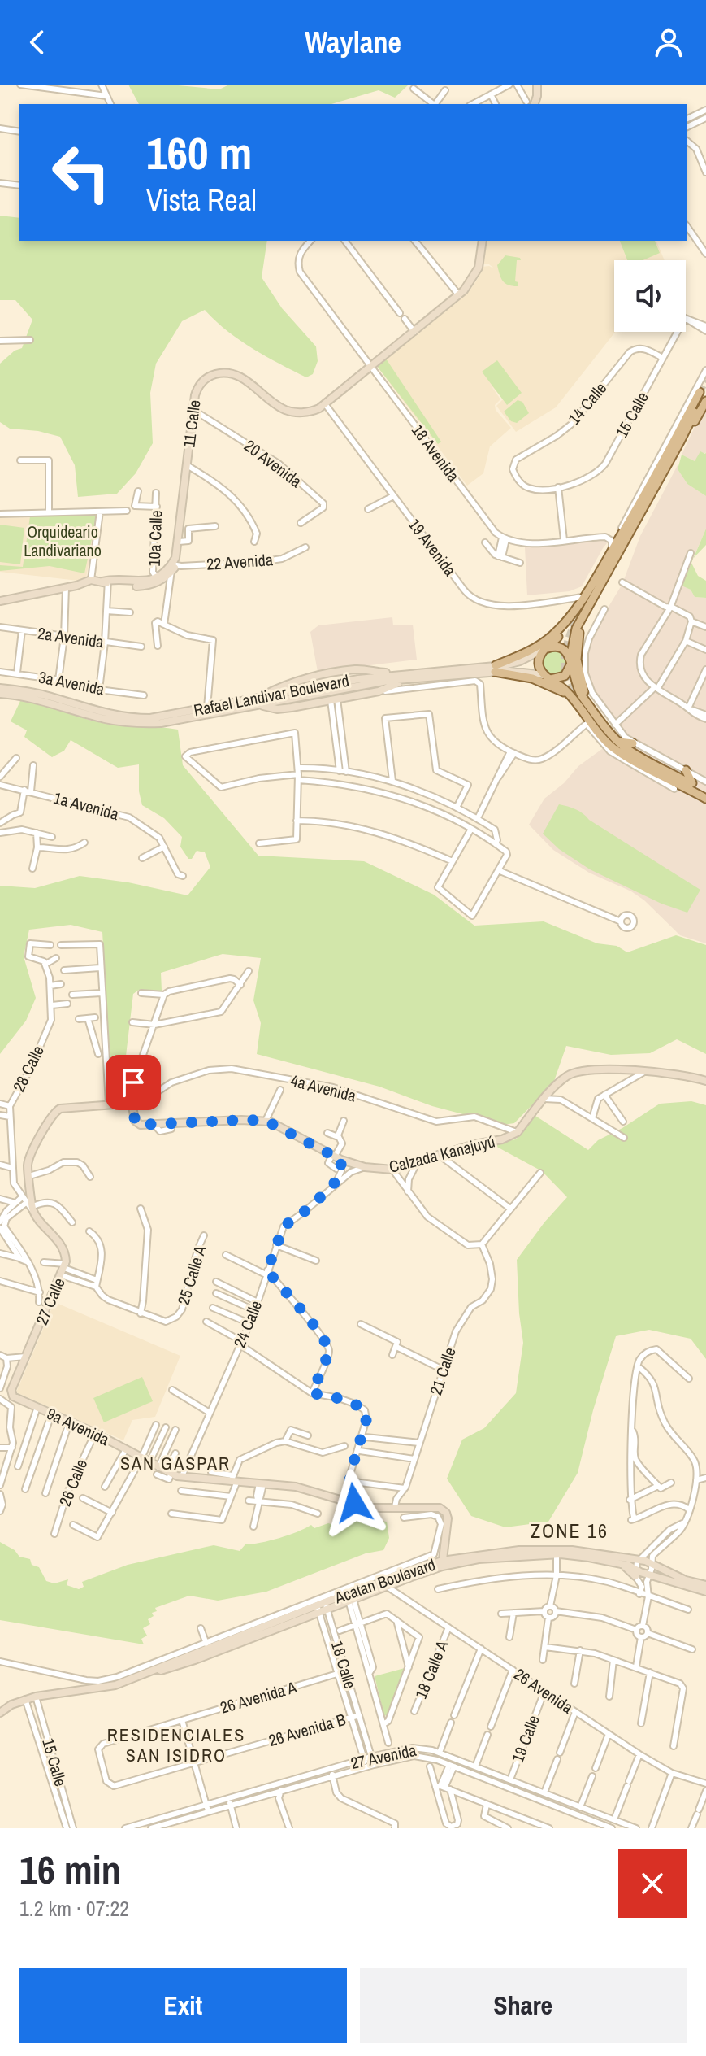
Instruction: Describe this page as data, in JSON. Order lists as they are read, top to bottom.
{
  "streets": {
    "main road": [
      "11 Calle",
      "Rafael Landivar Boulevard",
      "Calzada Kanajuyú",
      "27 Calle",
      "9a Avenida",
      "Acatan Boulevard"
    ],
    "street": [
      "14 Calle",
      "15 Calle",
      "18 Avenida",
      "20 Avenida",
      "10a Calle",
      "19 Avenida",
      "22 Avenida",
      "2a Avenida",
      "3a Avenida",
      "1a Avenida",
      "28 Calle",
      "4a Avenida",
      "25 Calle A",
      "24 Calle",
      "21 Calle",
      "26 Calle",
      "18 Calle",
      "18 Calle A",
      "26 Avenida",
      "26 Avenida A",
      "26 Avenida B",
      "19 Calle",
      "27 Avenida"
    ]
  },
  "crossings": [
    ["14 Calle", "15 Calle"],
    ["15 Calle", "Acatan Boulevard"],
    ["11 Calle", "18 Avenida"],
    ["11 Calle", "20 Avenida"],
    ["11 Calle", "19 Avenida"],
    ["11 Calle", "22 Avenida"],
    ["28 Calle", "27 Calle"],
    ["4a Avenida", "Calzada Kanajuyú"],
    ["Calzada Kanajuyú", "24 Calle"],
    ["27 Calle", "9a Avenida"],
    ["24 Calle", "9a Avenida"],
    ["21 Calle", "9a Avenida"],
    ["9a Avenida", "26 Calle"],
    ["9a Avenida", "Acatan Boulevard"],
    ["Acatan Boulevard", "18 Calle"],
    ["Acatan Boulevard", "26 Avenida"],
    ["18 Calle", "26 Avenida A"],
    ["18 Calle", "26 Avenida B"],
    ["18 Calle", "27 Avenida"],
    ["18 Calle A", "26 Avenida"],
    ["26 Avenida", "19 Calle"],
    ["26 Avenida A", "26 Avenida B"],
    ["19 Calle", "27 Avenida"]
  ],
  "districts": ["SAN GASPAR", "ZONE 16", "RESIDENCIALES SAN ISIDRO"],
  "parks": ["Orquideario Landivariano"],
  "page": {
    "header": "Waylane",
    "turn": ["160 m", "Vista Real"],
    "heading": ["16 min", "1.2 km · 07:22"],
    "buttons": ["Exit", "Share"]
  }
}
